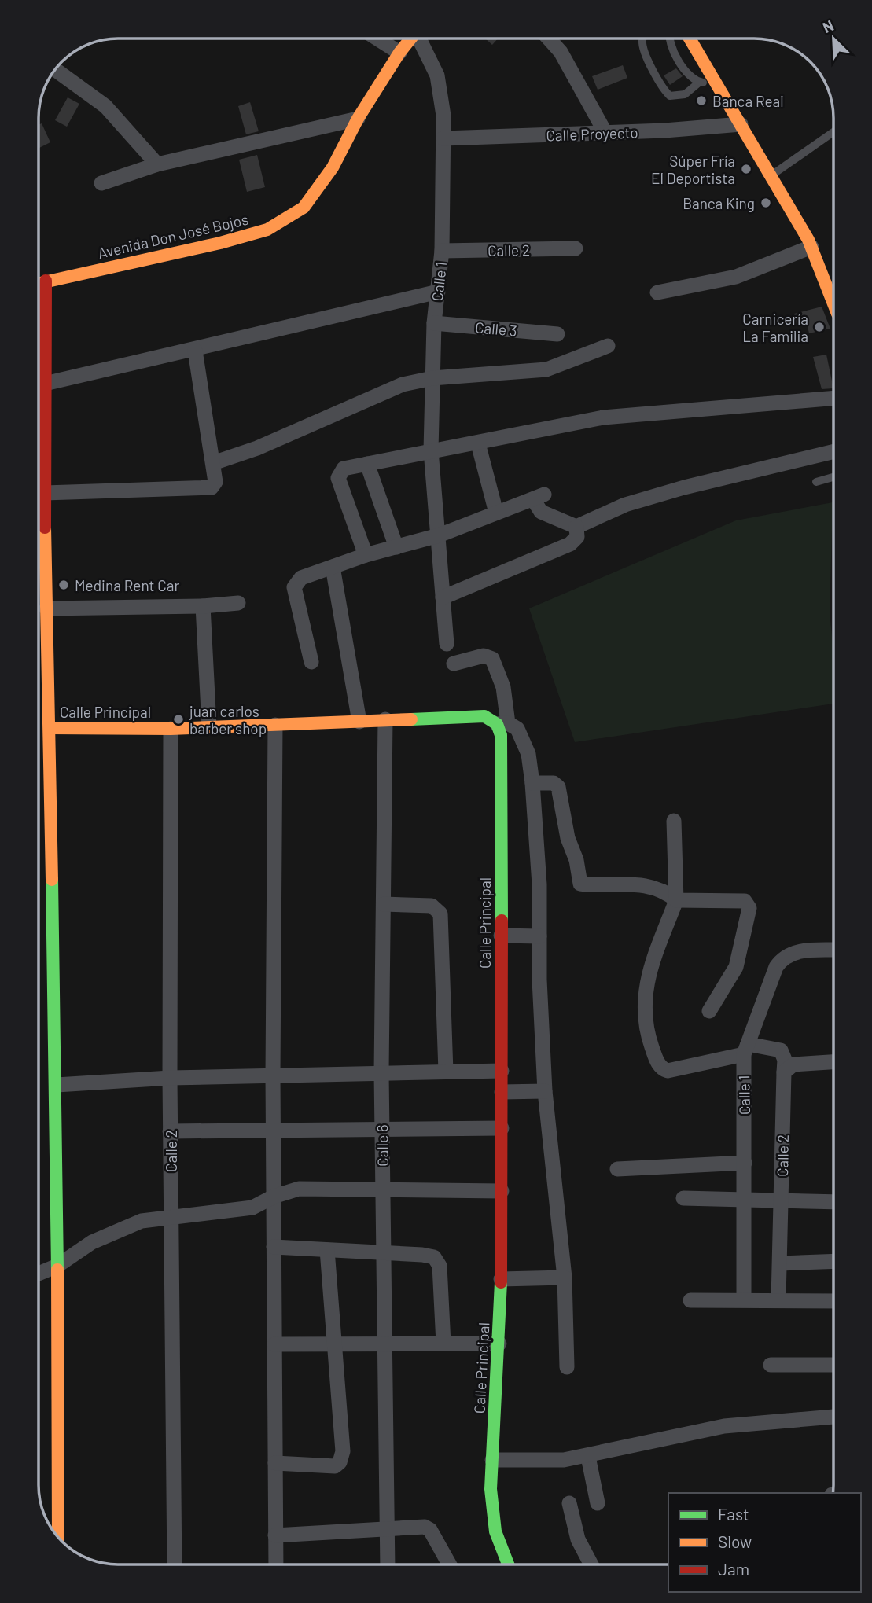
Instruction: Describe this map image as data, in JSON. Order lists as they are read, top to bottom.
{
  "streets": {
    "street": [
      "Calle Proyecto",
      "Avenida Don José Bojos",
      "Calle 2",
      "Calle 1",
      "Calle 3",
      "Calle Principal",
      "Calle 6"
    ]
  },
  "crossings": [
    ["Calle Proyecto", "Calle 1"],
    ["Calle 2", "Calle 1"],
    ["Calle 2", "Calle Principal"],
    ["Calle 1", "Calle 3"],
    ["Calle Principal", "Calle 6"]
  ],
  "places": [
    "Banca Real",
    "Súper Fría El Deportista",
    "Banca King",
    "Carnicería La Familia",
    "Medina Rent Car",
    "juan carlos barber shop"
  ],
  "legend": ["Fast", "Slow", "Jam"],
  "north": "top left"
}
